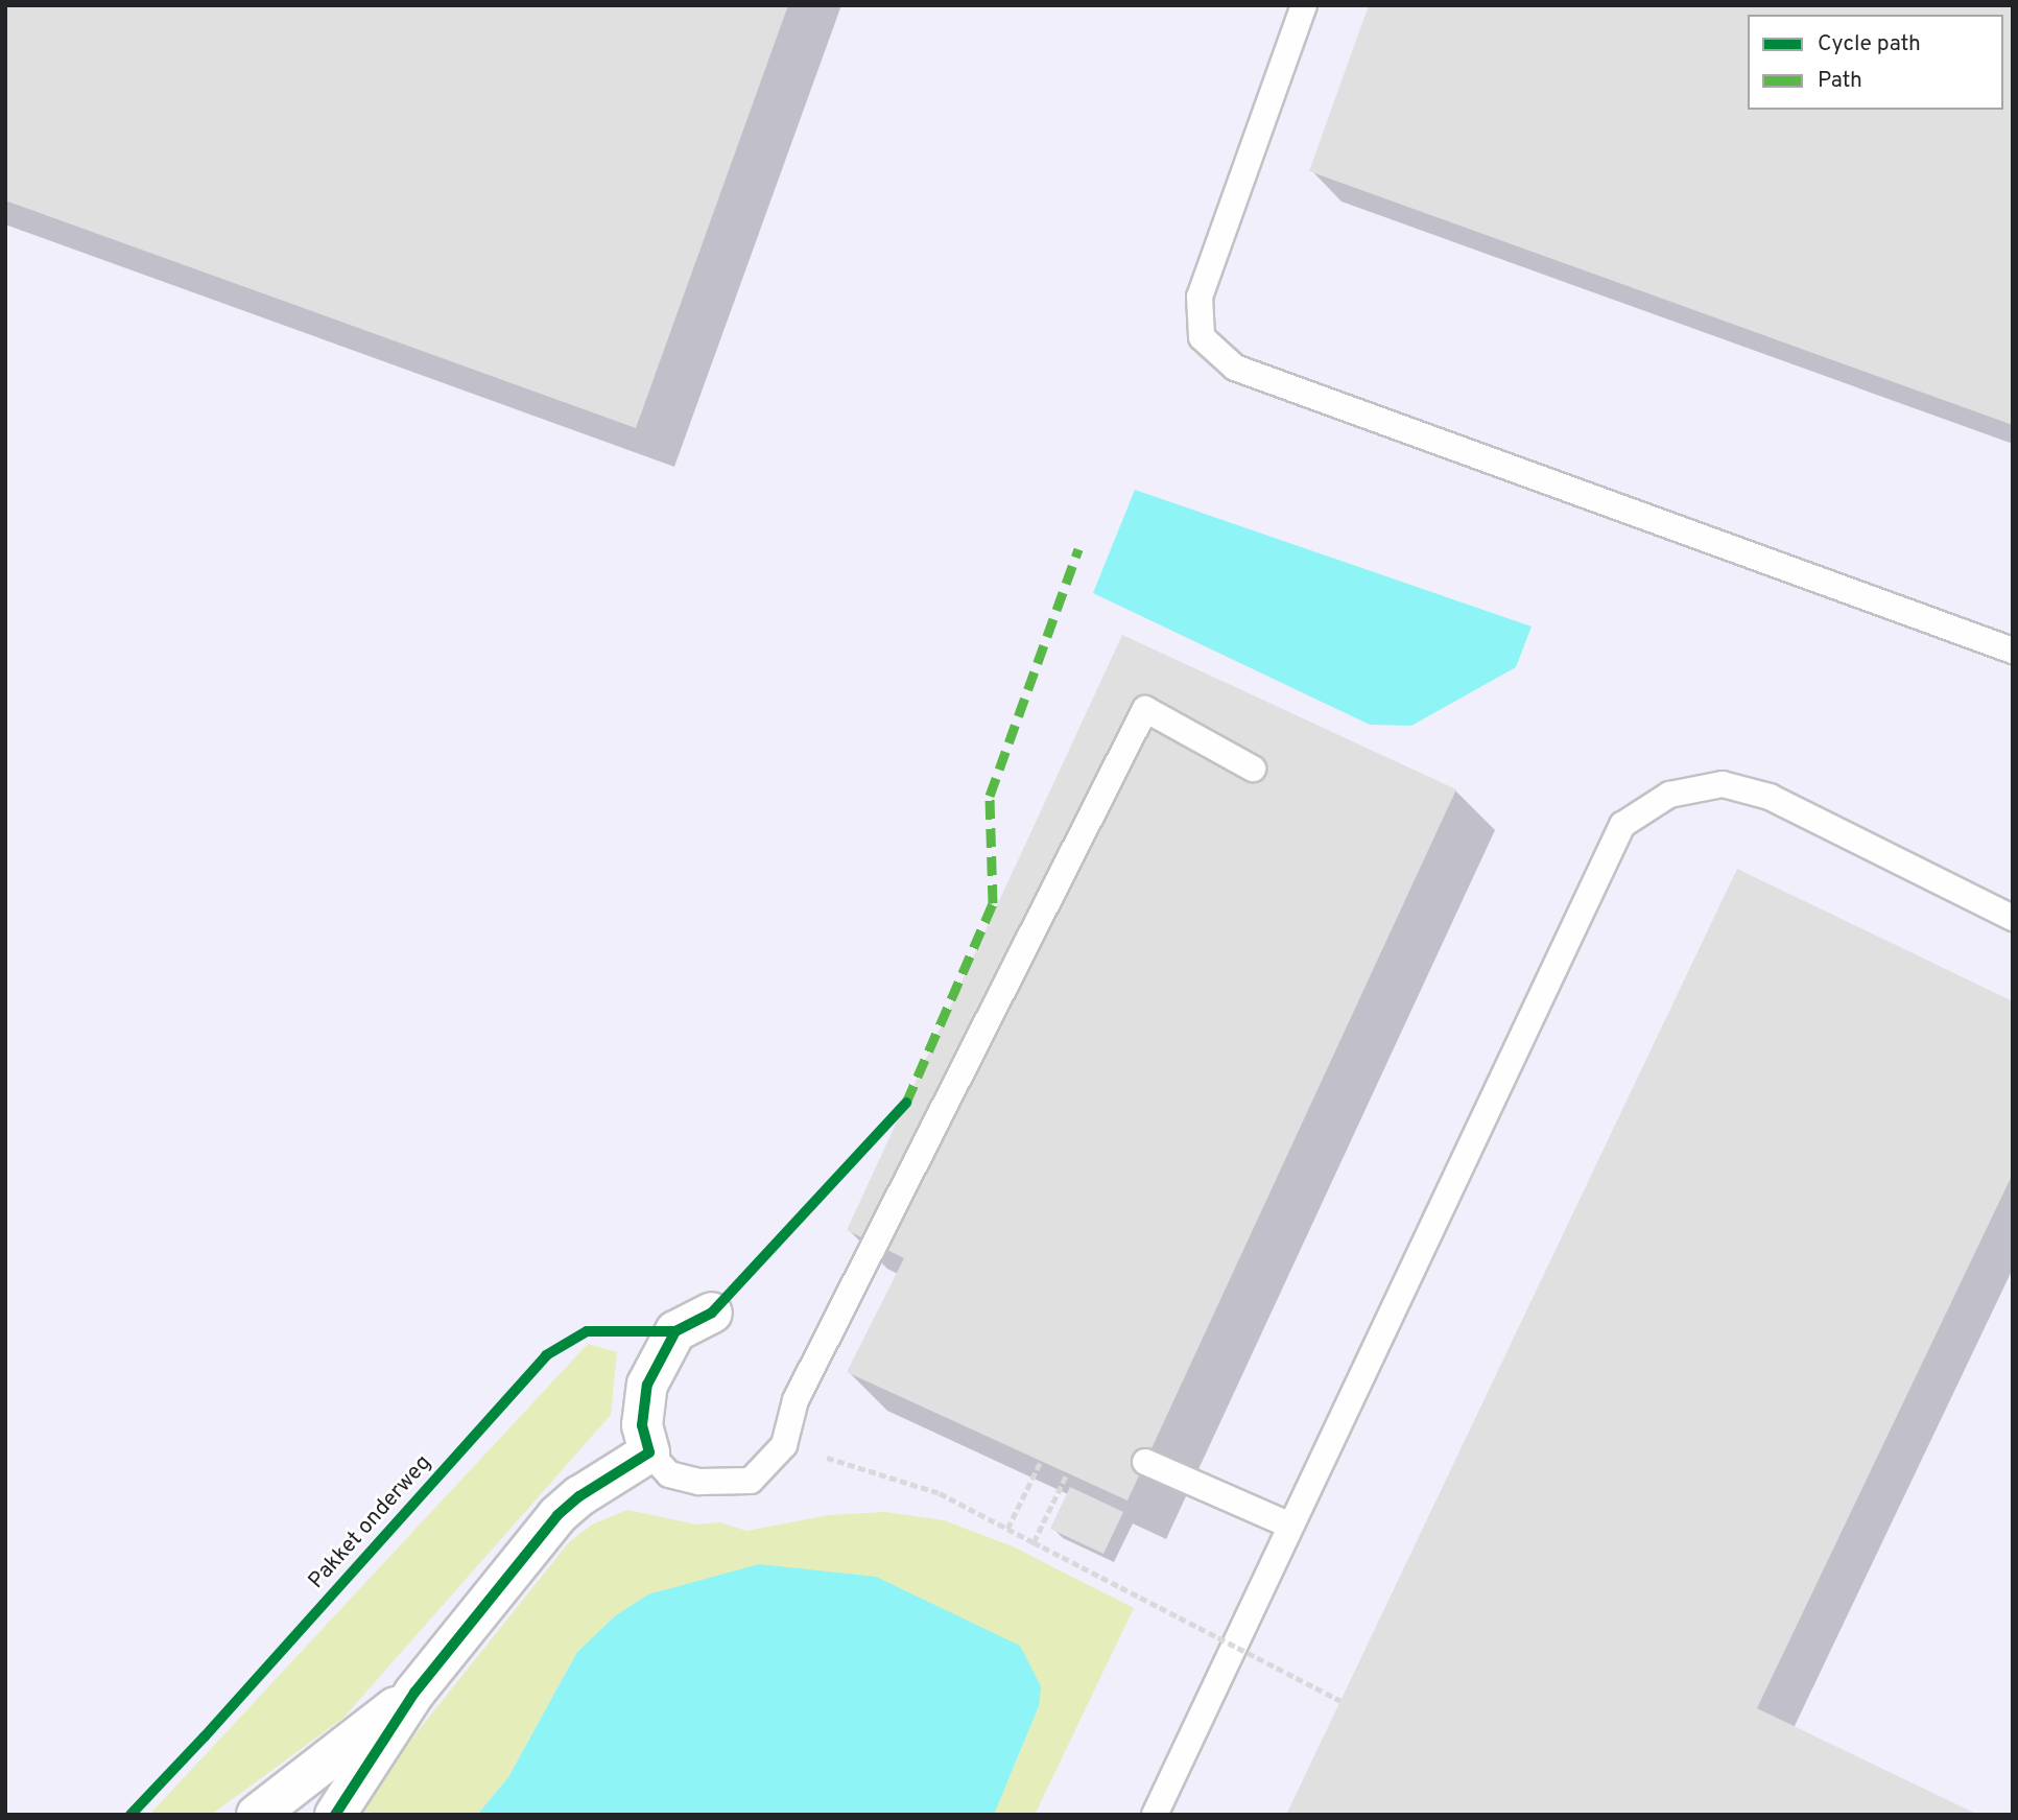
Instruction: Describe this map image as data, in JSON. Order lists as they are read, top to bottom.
{
  "streets": {
    "cycle path": ["Pakket onderweg"]
  },
  "legend": ["Cycle path", "Path"]
}
